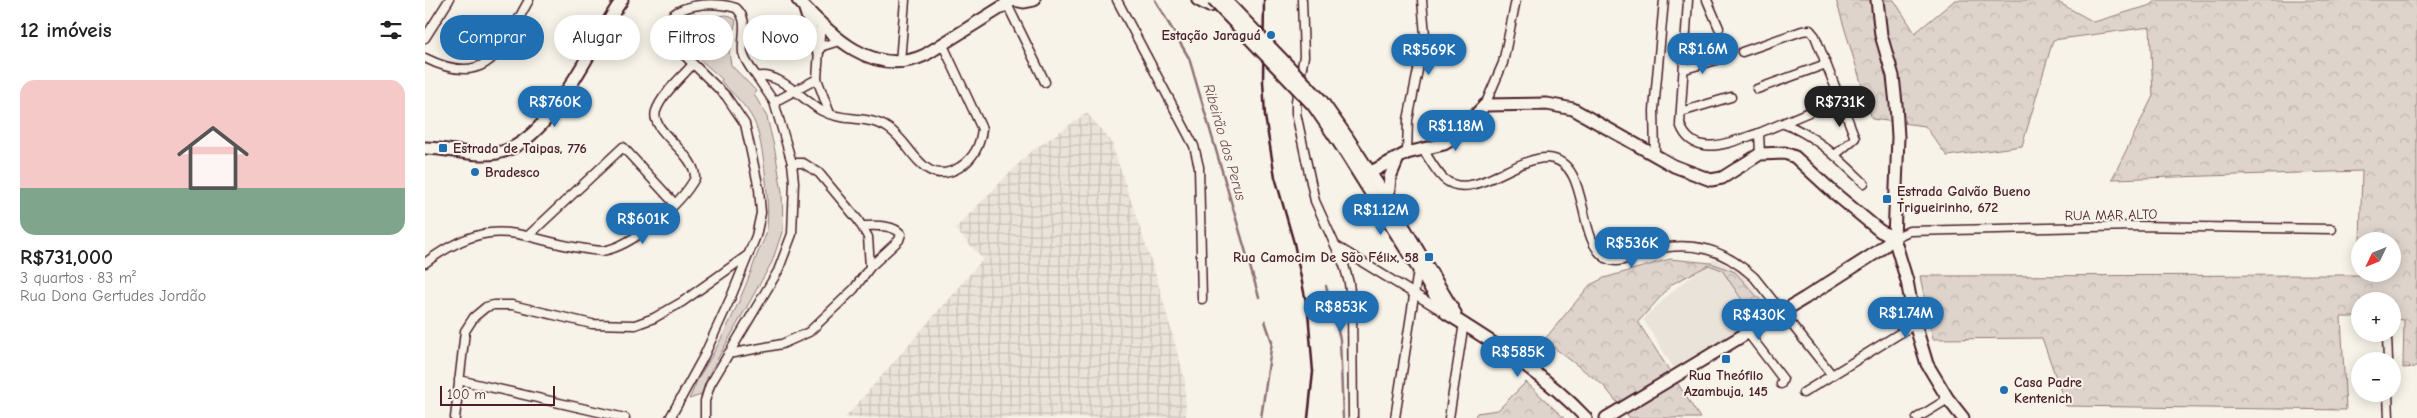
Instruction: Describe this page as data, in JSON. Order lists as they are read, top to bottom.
{
  "streets": {
    "street": ["RUA MAR ALTO"]
  },
  "water": ["Ribeirão dos Perus"],
  "places": {
    "other": ["Estação Jaraguá", "Bradesco", "Casa Padre Kentenich"],
    "transit": [
      "Estrada de Taipas, 776",
      "Estrada Galvão Bueno Trigueirinho, 672",
      "Rua Camocim De São Félix, 58",
      "Rua Theófilo Azambuja, 145"
    ]
  },
  "scale_bar": "100 m",
  "north": "bottom left",
  "page": {
    "heading": "12 imóveis",
    "chip": [
      "Comprar",
      "Alugar",
      "Filtros",
      "Novo"
    ],
    "price": [
      "R$1.6M",
      "R$569K",
      "R$760K",
      "R$731K",
      "R$1.18M",
      "R$1.12M",
      "R$601K",
      "R$536K",
      "R$853K",
      "R$1.74M",
      "R$430K",
      "R$585K"
    ],
    "list": [
      {
        "name": "R$731,000",
        "note": "3 quartos · 83 m² · Rua Dona Gertudes Jordão"
      }
    ],
    "map_buttons": ["+", "−"],
    "scale": "100 m"
  }
}
